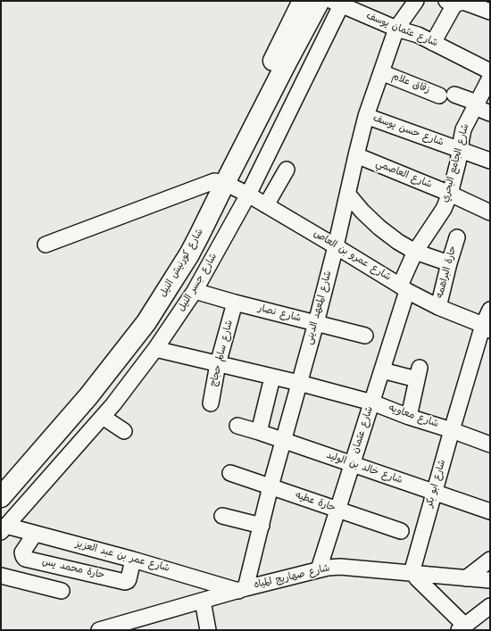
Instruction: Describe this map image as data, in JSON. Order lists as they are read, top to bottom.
{
  "streets": {
    "main road": ["شارع كورنيش النيل"],
    "street": [
      "شارع عثمان يوسف",
      "زقاق علام",
      "شارع حسن يوسف",
      "شارع الجامع البحري",
      "شارع العاصمي",
      "شارع عمرو بن العاص",
      "حارة البراهمه",
      "شارع جسر النيل",
      "شارع المعهد الدينى",
      "شارع نصار",
      "شارع سالم حجاج",
      "شارع معاويه",
      "شارع عثمان",
      "شارع خالد بن الوليد",
      "شارع ابو بكر",
      "حارة عطيه",
      "شارع عمر بن عبد العزيز",
      "حارة محمد يس",
      "شارع صهاريج المياه"
    ]
  },
  "crossings": [
    ["شارع عثمان يوسف", "شارع جسر النيل"],
    ["شارع عثمان يوسف", "شارع المعهد الدينى"],
    ["زقاق علام", "شارع الجامع البحري"],
    ["زقاق علام", "شارع المعهد الدينى"],
    ["شارع حسن يوسف", "شارع الجامع البحري"],
    ["شارع حسن يوسف", "شارع المعهد الدينى"],
    ["شارع الجامع البحري", "شارع العاصمي"],
    ["شارع الجامع البحري", "شارع عمرو بن العاص"],
    ["شارع الجامع البحري", "شارع عثمان"],
    ["شارع العاصمي", "شارع المعهد الدينى"],
    ["شارع عمرو بن العاص", "شارع كورنيش النيل"],
    ["شارع عمرو بن العاص", "حارة البراهمه"],
    ["شارع عمرو بن العاص", "شارع جسر النيل"],
    ["شارع عمرو بن العاص", "شارع المعهد الدينى"],
    ["شارع عمرو بن العاص", "شارع عثمان"],
    ["شارع عمرو بن العاص", "شارع ابو بكر"],
    ["شارع جسر النيل", "شارع نصار"],
    ["شارع جسر النيل", "شارع معاويه"],
    ["شارع جسر النيل", "شارع عمر بن عبد العزيز"],
    ["شارع المعهد الدينى", "شارع نصار"],
    ["شارع المعهد الدينى", "شارع معاويه"],
    ["شارع المعهد الدينى", "شارع خالد بن الوليد"],
    ["شارع المعهد الدينى", "حارة عطيه"],
    ["شارع المعهد الدينى", "شارع عمر بن عبد العزيز"],
    ["شارع المعهد الدينى", "شارع صهاريج المياه"],
    ["شارع نصار", "شارع سالم حجاج"],
    ["شارع سالم حجاج", "شارع معاويه"],
    ["شارع معاويه", "شارع عثمان"],
    ["شارع معاويه", "شارع ابو بكر"],
    ["شارع عثمان", "شارع خالد بن الوليد"],
    ["شارع عثمان", "حارة عطيه"],
    ["شارع عثمان", "شارع صهاريج المياه"],
    ["شارع خالد بن الوليد", "شارع ابو بكر"],
    ["شارع ابو بكر", "شارع صهاريج المياه"],
    ["شارع عمر بن عبد العزيز", "حارة محمد يس"],
    ["شارع عمر بن عبد العزيز", "شارع صهاريج المياه"]
  ]
}
